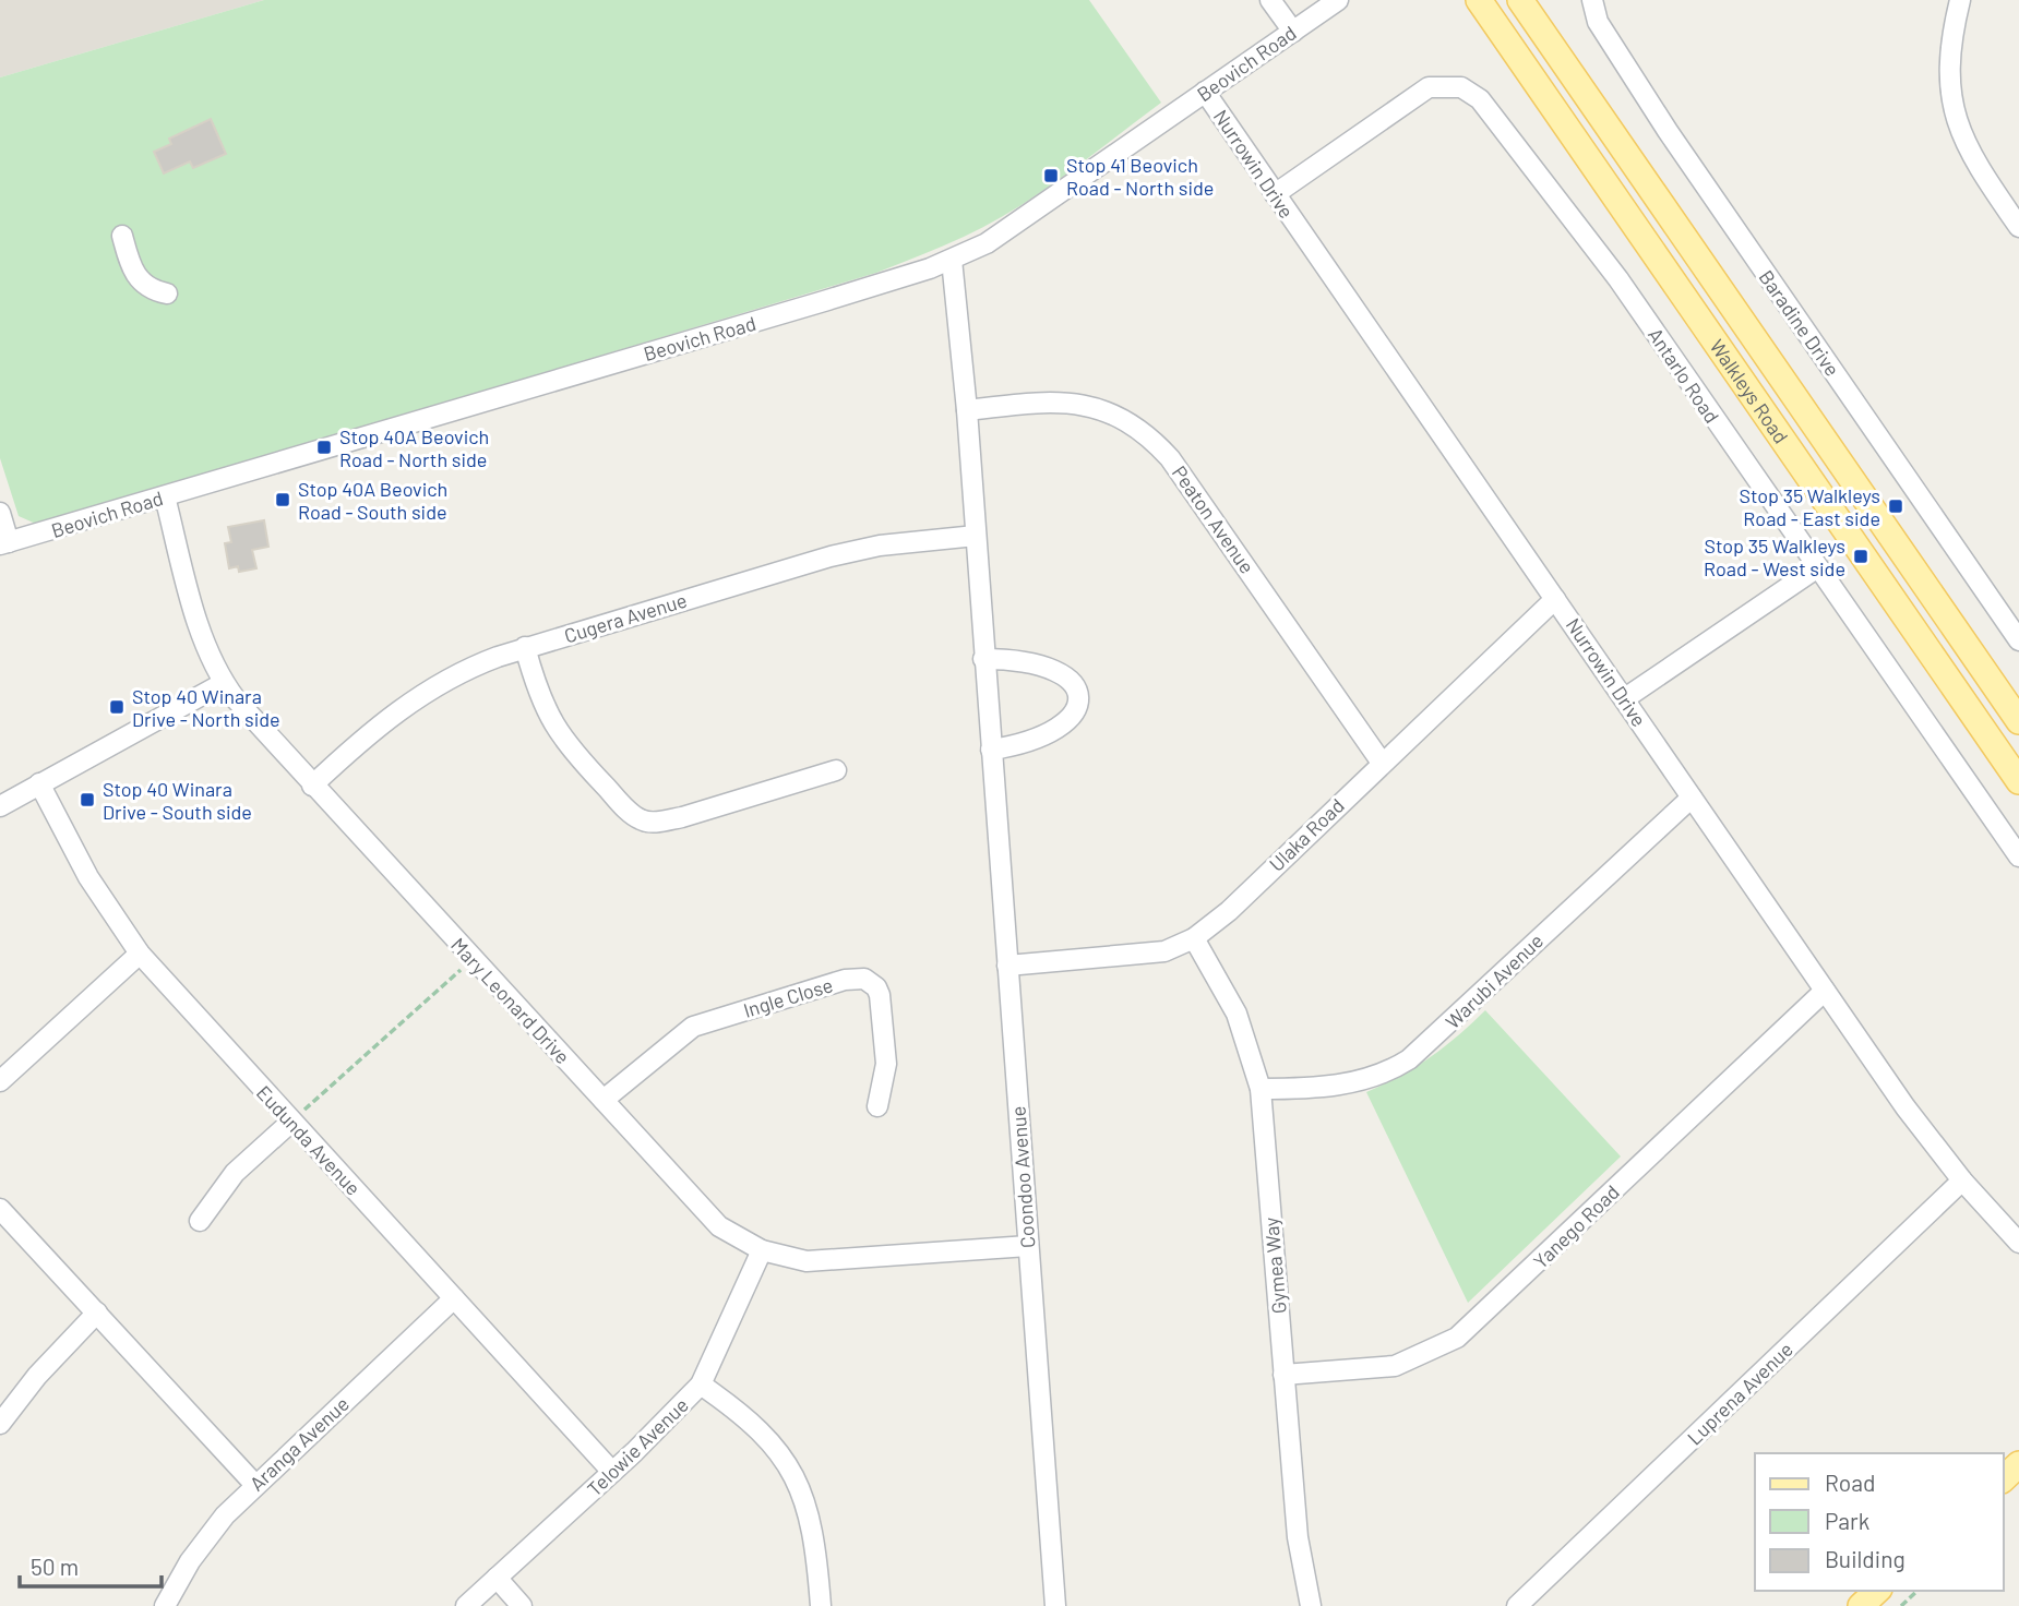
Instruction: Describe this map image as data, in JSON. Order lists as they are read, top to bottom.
{
  "streets": {
    "main road": ["Walkleys Road"],
    "street": [
      "Beovich Road",
      "Nurrowin Drive",
      "Baradine Drive",
      "Antarlo Road",
      "Peaton Avenue",
      "Cugera Avenue",
      "Ulaka Road",
      "Warubi Avenue",
      "Ingle Close",
      "Mary Leonard Drive",
      "Eudunda Avenue",
      "Coondoo Avenue",
      "Yanego Road",
      "Gymea Way",
      "Luprena Avenue",
      "Aranga Avenue",
      "Telowie Avenue"
    ]
  },
  "crossings": [
    ["Beovich Road", "Nurrowin Drive"],
    ["Beovich Road", "Mary Leonard Drive"],
    ["Beovich Road", "Coondoo Avenue"],
    ["Nurrowin Drive", "Antarlo Road"],
    ["Nurrowin Drive", "Ulaka Road"],
    ["Nurrowin Drive", "Warubi Avenue"],
    ["Nurrowin Drive", "Yanego Road"],
    ["Nurrowin Drive", "Luprena Avenue"],
    ["Peaton Avenue", "Ulaka Road"],
    ["Peaton Avenue", "Coondoo Avenue"],
    ["Cugera Avenue", "Mary Leonard Drive"],
    ["Cugera Avenue", "Coondoo Avenue"],
    ["Ulaka Road", "Coondoo Avenue"],
    ["Ulaka Road", "Gymea Way"],
    ["Warubi Avenue", "Gymea Way"],
    ["Ingle Close", "Mary Leonard Drive"],
    ["Mary Leonard Drive", "Coondoo Avenue"],
    ["Mary Leonard Drive", "Telowie Avenue"],
    ["Eudunda Avenue", "Aranga Avenue"],
    ["Eudunda Avenue", "Telowie Avenue"],
    ["Yanego Road", "Gymea Way"]
  ],
  "places": {
    "transit": [
      "Stop 41 Beovich Road - North side",
      "Stop 40A Beovich Road - North side",
      "Stop 40A Beovich Road - South side",
      "Stop 35 Walkleys Road - East side",
      "Stop 35 Walkleys Road - West side",
      "Stop 40 Winara Drive - North side",
      "Stop 40 Winara Drive - South side"
    ]
  },
  "legend": ["Road", "Park", "Building"],
  "scale_bar": "50 m"
}
